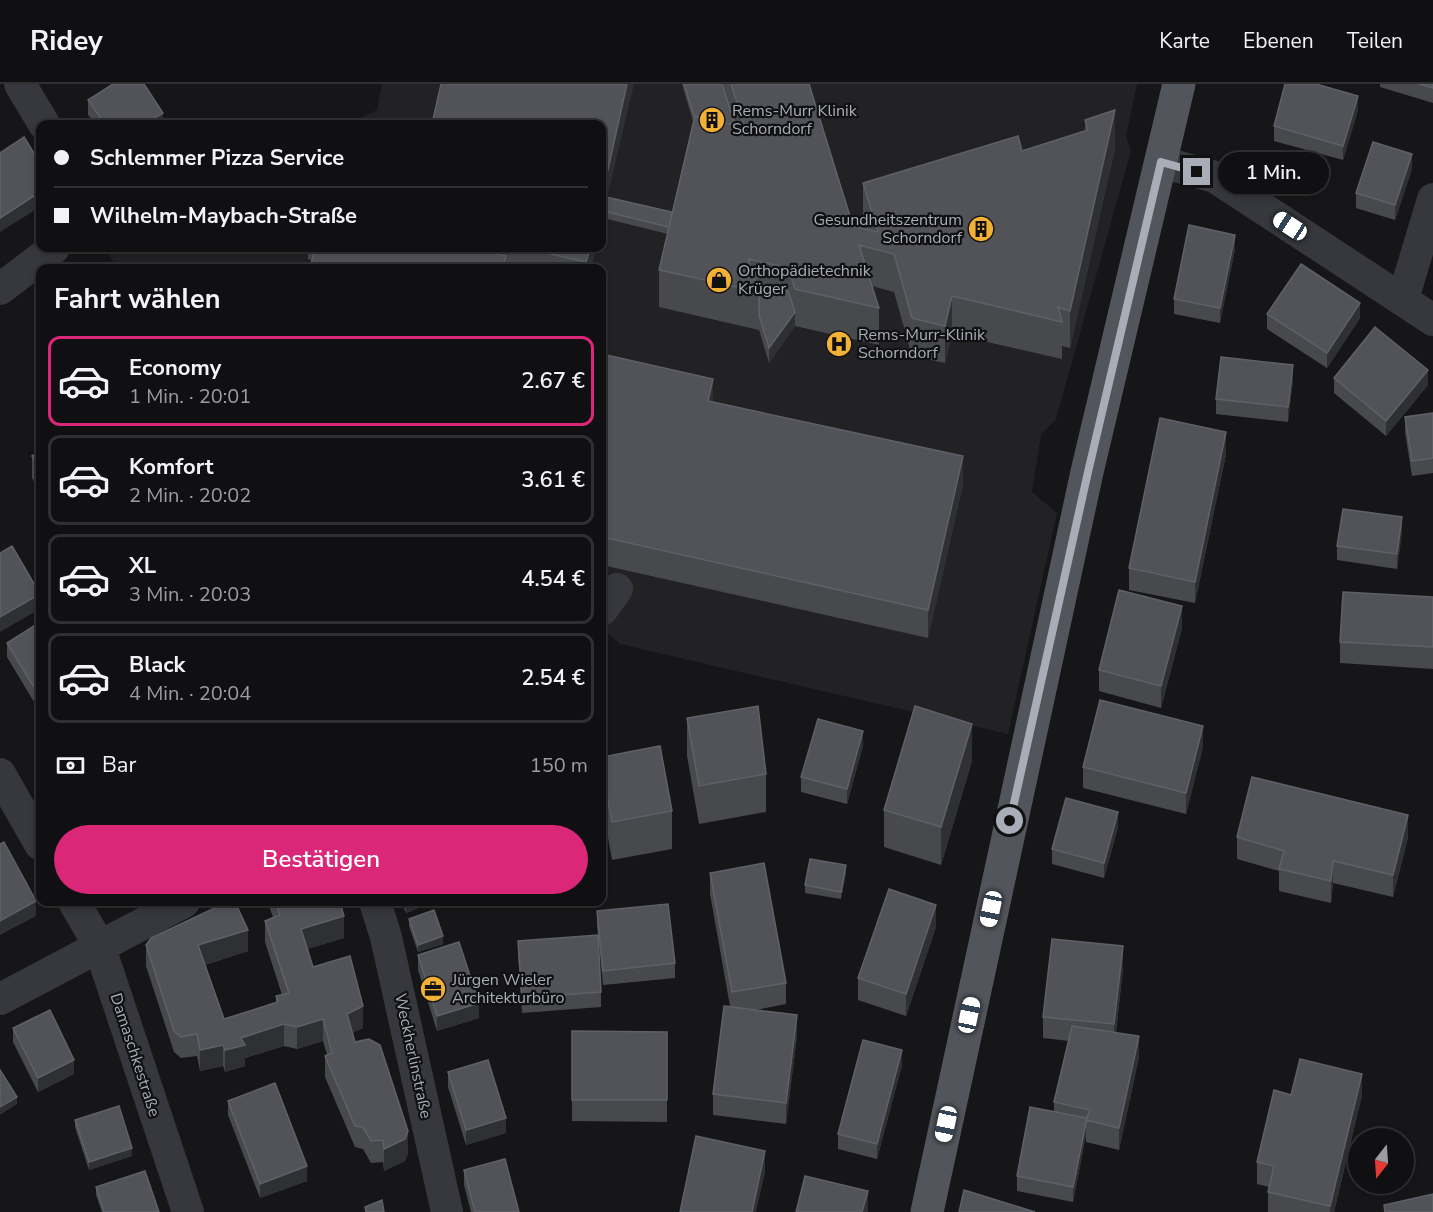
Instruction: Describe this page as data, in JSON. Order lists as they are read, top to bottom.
{
  "streets": {
    "street": ["Damaschkestraße", "Weckherlinstraße"]
  },
  "places": {
    "building": ["Rems-Murr Klinik Schorndorf", "Gesundheitszentrum Schorndorf"],
    "shop": ["Orthopädietechnik Krüger"],
    "hospital": ["Rems-Murr-Klinik Schorndorf"],
    "office": ["Jürgen Wieler Architekturbüro"]
  },
  "north": "bottom",
  "page": {
    "header": "Ridey",
    "nav": ["Karte", "Ebenen", "Teilen"],
    "banner": ["Schlemmer Pizza Service", "Wilhelm-Maybach-Straße"],
    "bubble": "1 Min.",
    "heading": "Fahrt wählen",
    "list": [
      {
        "name": "Economy",
        "note": "1 Min. · 20:01",
        "value": "2.67 €"
      },
      {
        "name": "Komfort",
        "note": "2 Min. · 20:02",
        "value": "3.61 €"
      },
      {
        "name": "XL",
        "note": "3 Min. · 20:03",
        "value": "4.54 €"
      },
      {
        "name": "Black",
        "note": "4 Min. · 20:04",
        "value": "2.54 €"
      }
    ],
    "pay": ["Bar", "150 m"],
    "buttons": "Bestätigen"
  }
}
